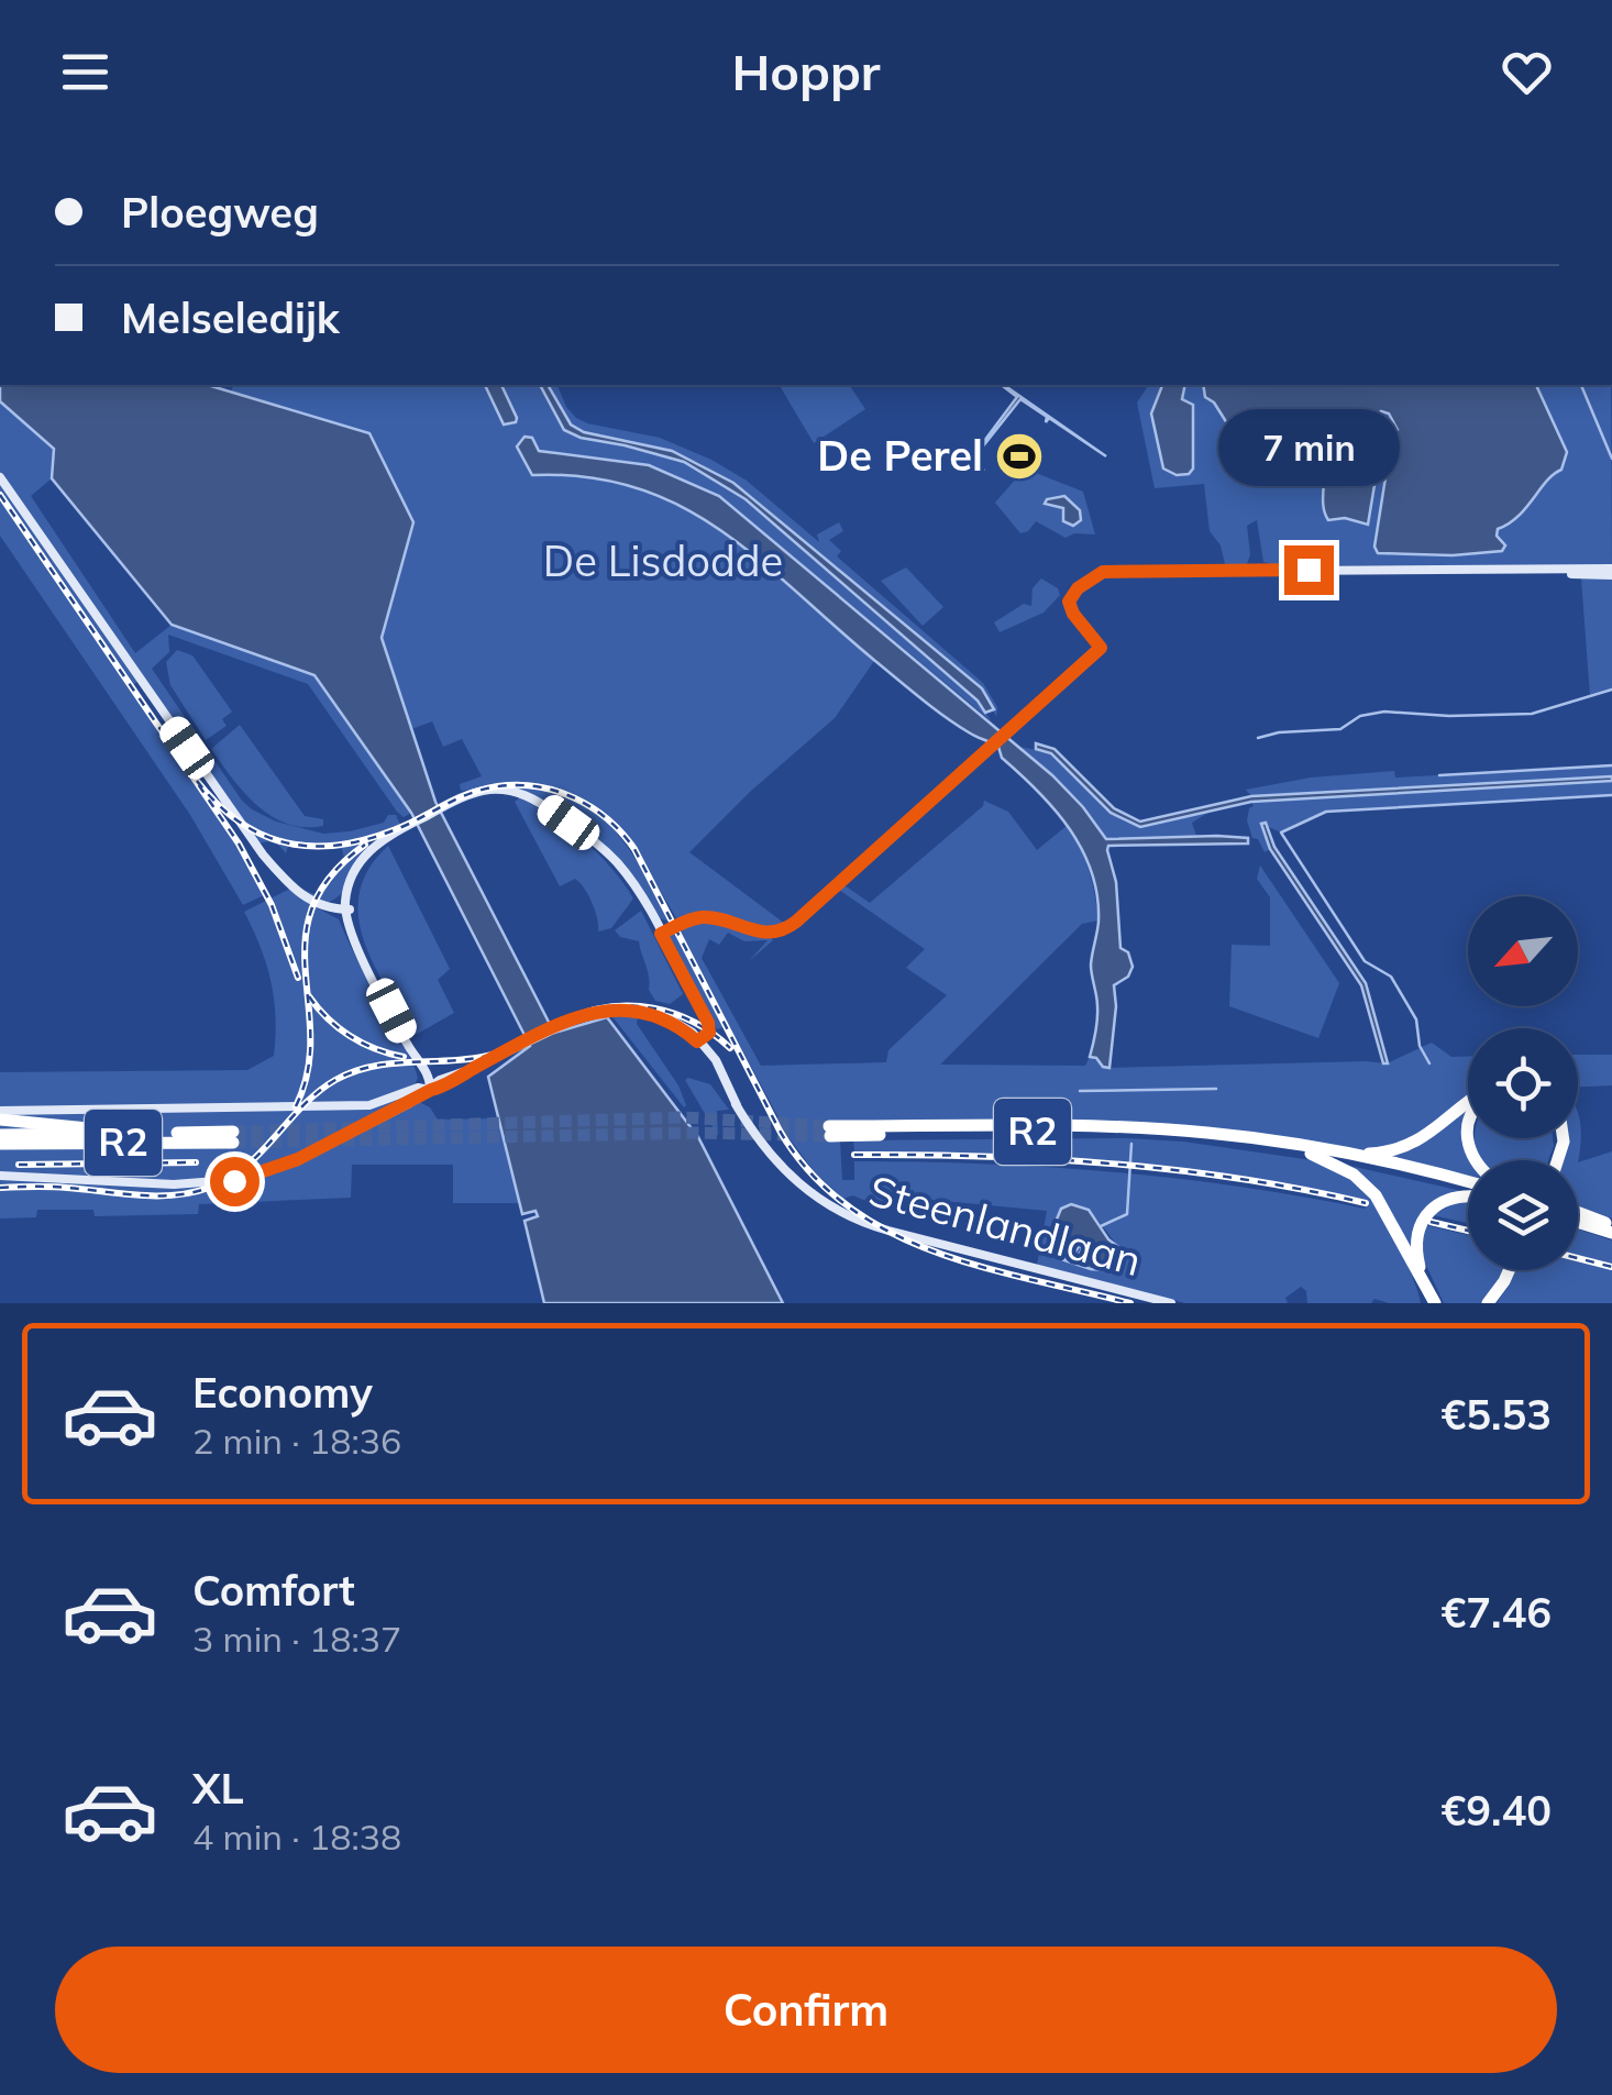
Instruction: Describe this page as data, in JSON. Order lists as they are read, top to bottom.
{
  "streets": {
    "highway": ["R2"],
    "main road": ["Steenlandlaan"]
  },
  "parks": ["De Lisdodde"],
  "places": {
    "sports": ["De Perel"]
  },
  "north": "bottom left",
  "page": {
    "header": "Hoppr",
    "banner": ["Ploegweg", "Melseledijk"],
    "bubble": "7 min",
    "list": [
      {
        "name": "Economy",
        "note": "2 min · 18:36",
        "value": "€5.53"
      },
      {
        "name": "Comfort",
        "note": "3 min · 18:37",
        "value": "€7.46"
      },
      {
        "name": "XL",
        "note": "4 min · 18:38",
        "value": "€9.40"
      }
    ],
    "buttons": "Confirm"
  }
}
